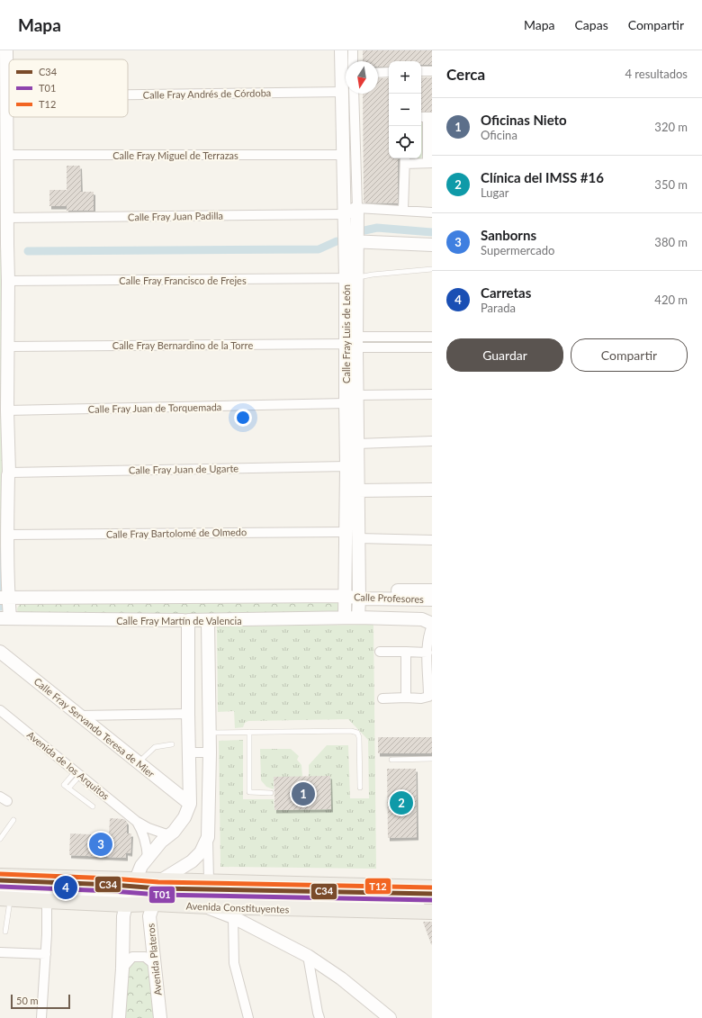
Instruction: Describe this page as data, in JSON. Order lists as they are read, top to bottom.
{
  "streets": {
    "main road": ["Avenida Constituyentes"],
    "street": [
      "Calle Fray Andrés de Córdoba",
      "Calle Fray Miguel de Terrazas",
      "Calle Fray Juan Padilla",
      "Calle Fray Francisco de Frejes",
      "Calle Fray Luis de León",
      "Calle Fray Bernardino de la Torre",
      "Calle Fray Juan de Torquemada",
      "Calle Fray Juan de Ugarte",
      "Calle Fray Bartolomé de Olmedo",
      "Calle Profesores",
      "Calle Fray Martín de Valencia",
      "Calle Fray Servando Teresa de Mier",
      "Avenida de los Arquitos",
      "Avenida Plateros"
    ]
  },
  "crossings": [
    ["Calle Fray Miguel de Terrazas", "Calle Fray Luis de León"],
    ["Calle Fray Juan Padilla", "Calle Fray Luis de León"],
    ["Calle Fray Francisco de Frejes", "Calle Fray Luis de León"],
    ["Calle Fray Luis de León", "Calle Fray Bernardino de la Torre"],
    ["Calle Fray Luis de León", "Calle Fray Juan de Torquemada"],
    ["Calle Fray Luis de León", "Calle Fray Juan de Ugarte"],
    ["Calle Fray Luis de León", "Calle Fray Bartolomé de Olmedo"],
    ["Calle Fray Luis de León", "Calle Profesores"],
    ["Calle Fray Luis de León", "Calle Fray Martín de Valencia"],
    ["Avenida Constituyentes", "Avenida Plateros"]
  ],
  "lines": ["transit line T12", "transit line C34", "transit line T01"],
  "legend": ["C34", "T01", "T12"],
  "scale_bar": "50 m",
  "north": "bottom",
  "page": {
    "header": "Mapa",
    "nav": ["Mapa", "Capas", "Compartir"],
    "heading": ["Cerca", "4 resultados"],
    "map_buttons": ["+", "−"],
    "list": [
      {
        "mark": "1",
        "name": "Oficinas Nieto",
        "note": "Oficina",
        "value": "320 m"
      },
      {
        "mark": "2",
        "name": "Clínica del IMSS #16",
        "note": "Lugar",
        "value": "350 m"
      },
      {
        "mark": "3",
        "name": "Sanborns",
        "note": "Supermercado",
        "value": "380 m"
      },
      {
        "mark": "4",
        "name": "Carretas",
        "note": "Parada",
        "value": "420 m"
      }
    ],
    "buttons": ["Guardar", "Compartir"],
    "pins": [
      "1",
      "2",
      "3",
      "4"
    ],
    "scale": "50 m"
  }
}
